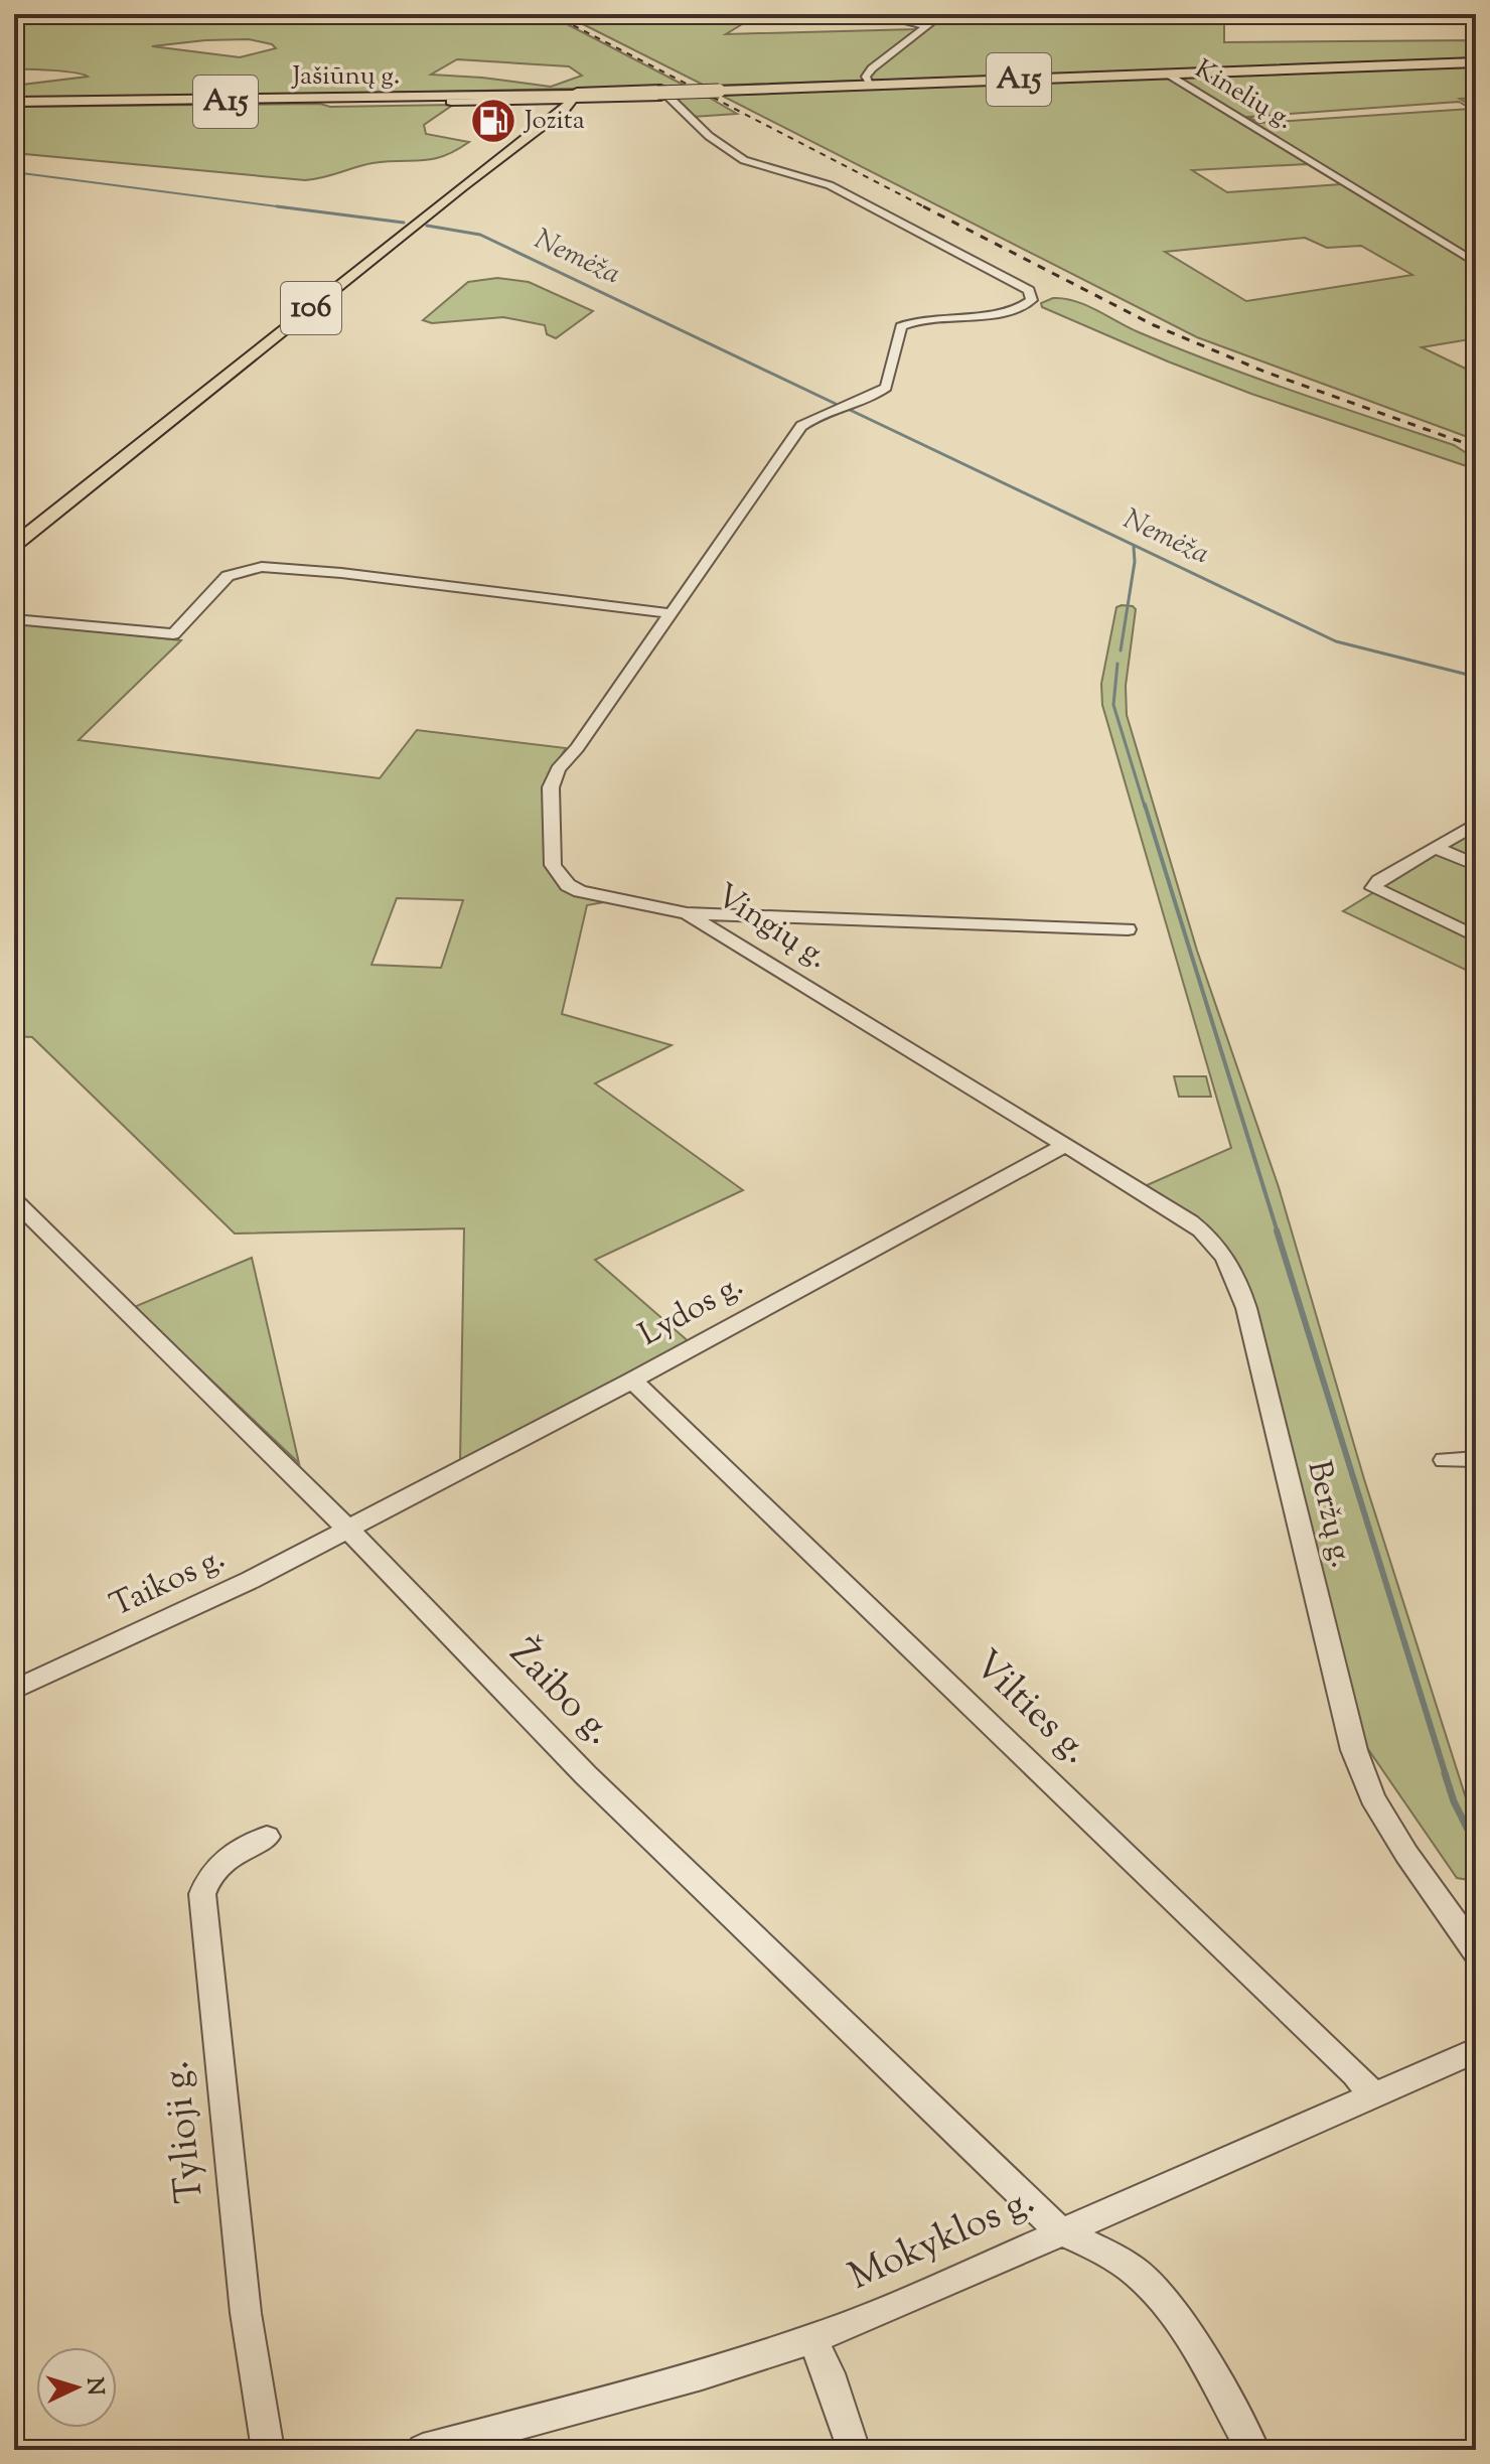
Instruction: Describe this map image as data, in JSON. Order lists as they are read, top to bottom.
{
  "streets": {
    "highway": ["Jašiūnų g.", "A15"],
    "main road": ["106"],
    "street": [
      "Kinelių g.",
      "Vingių g.",
      "Lydos g.",
      "Beržų g.",
      "Taikos g.",
      "Žaibo g.",
      "Vilties g.",
      "Tylioji g.",
      "Mokyklos g."
    ]
  },
  "crossings": [
    ["Jašiūnų g.", "A15"],
    ["A15", "Kinelių g."],
    ["Vingių g.", "Lydos g."],
    ["Vingių g.", "Beržų g."],
    ["Lydos g.", "Beržų g."],
    ["Lydos g.", "Taikos g."],
    ["Lydos g.", "Žaibo g."],
    ["Lydos g.", "Vilties g."],
    ["Taikos g.", "Žaibo g."],
    ["Žaibo g.", "Mokyklos g."],
    ["Vilties g.", "Mokyklos g."]
  ],
  "water": ["Nemėža"],
  "places": {
    "fuel station": ["Jozita"]
  },
  "north": "right"
}
